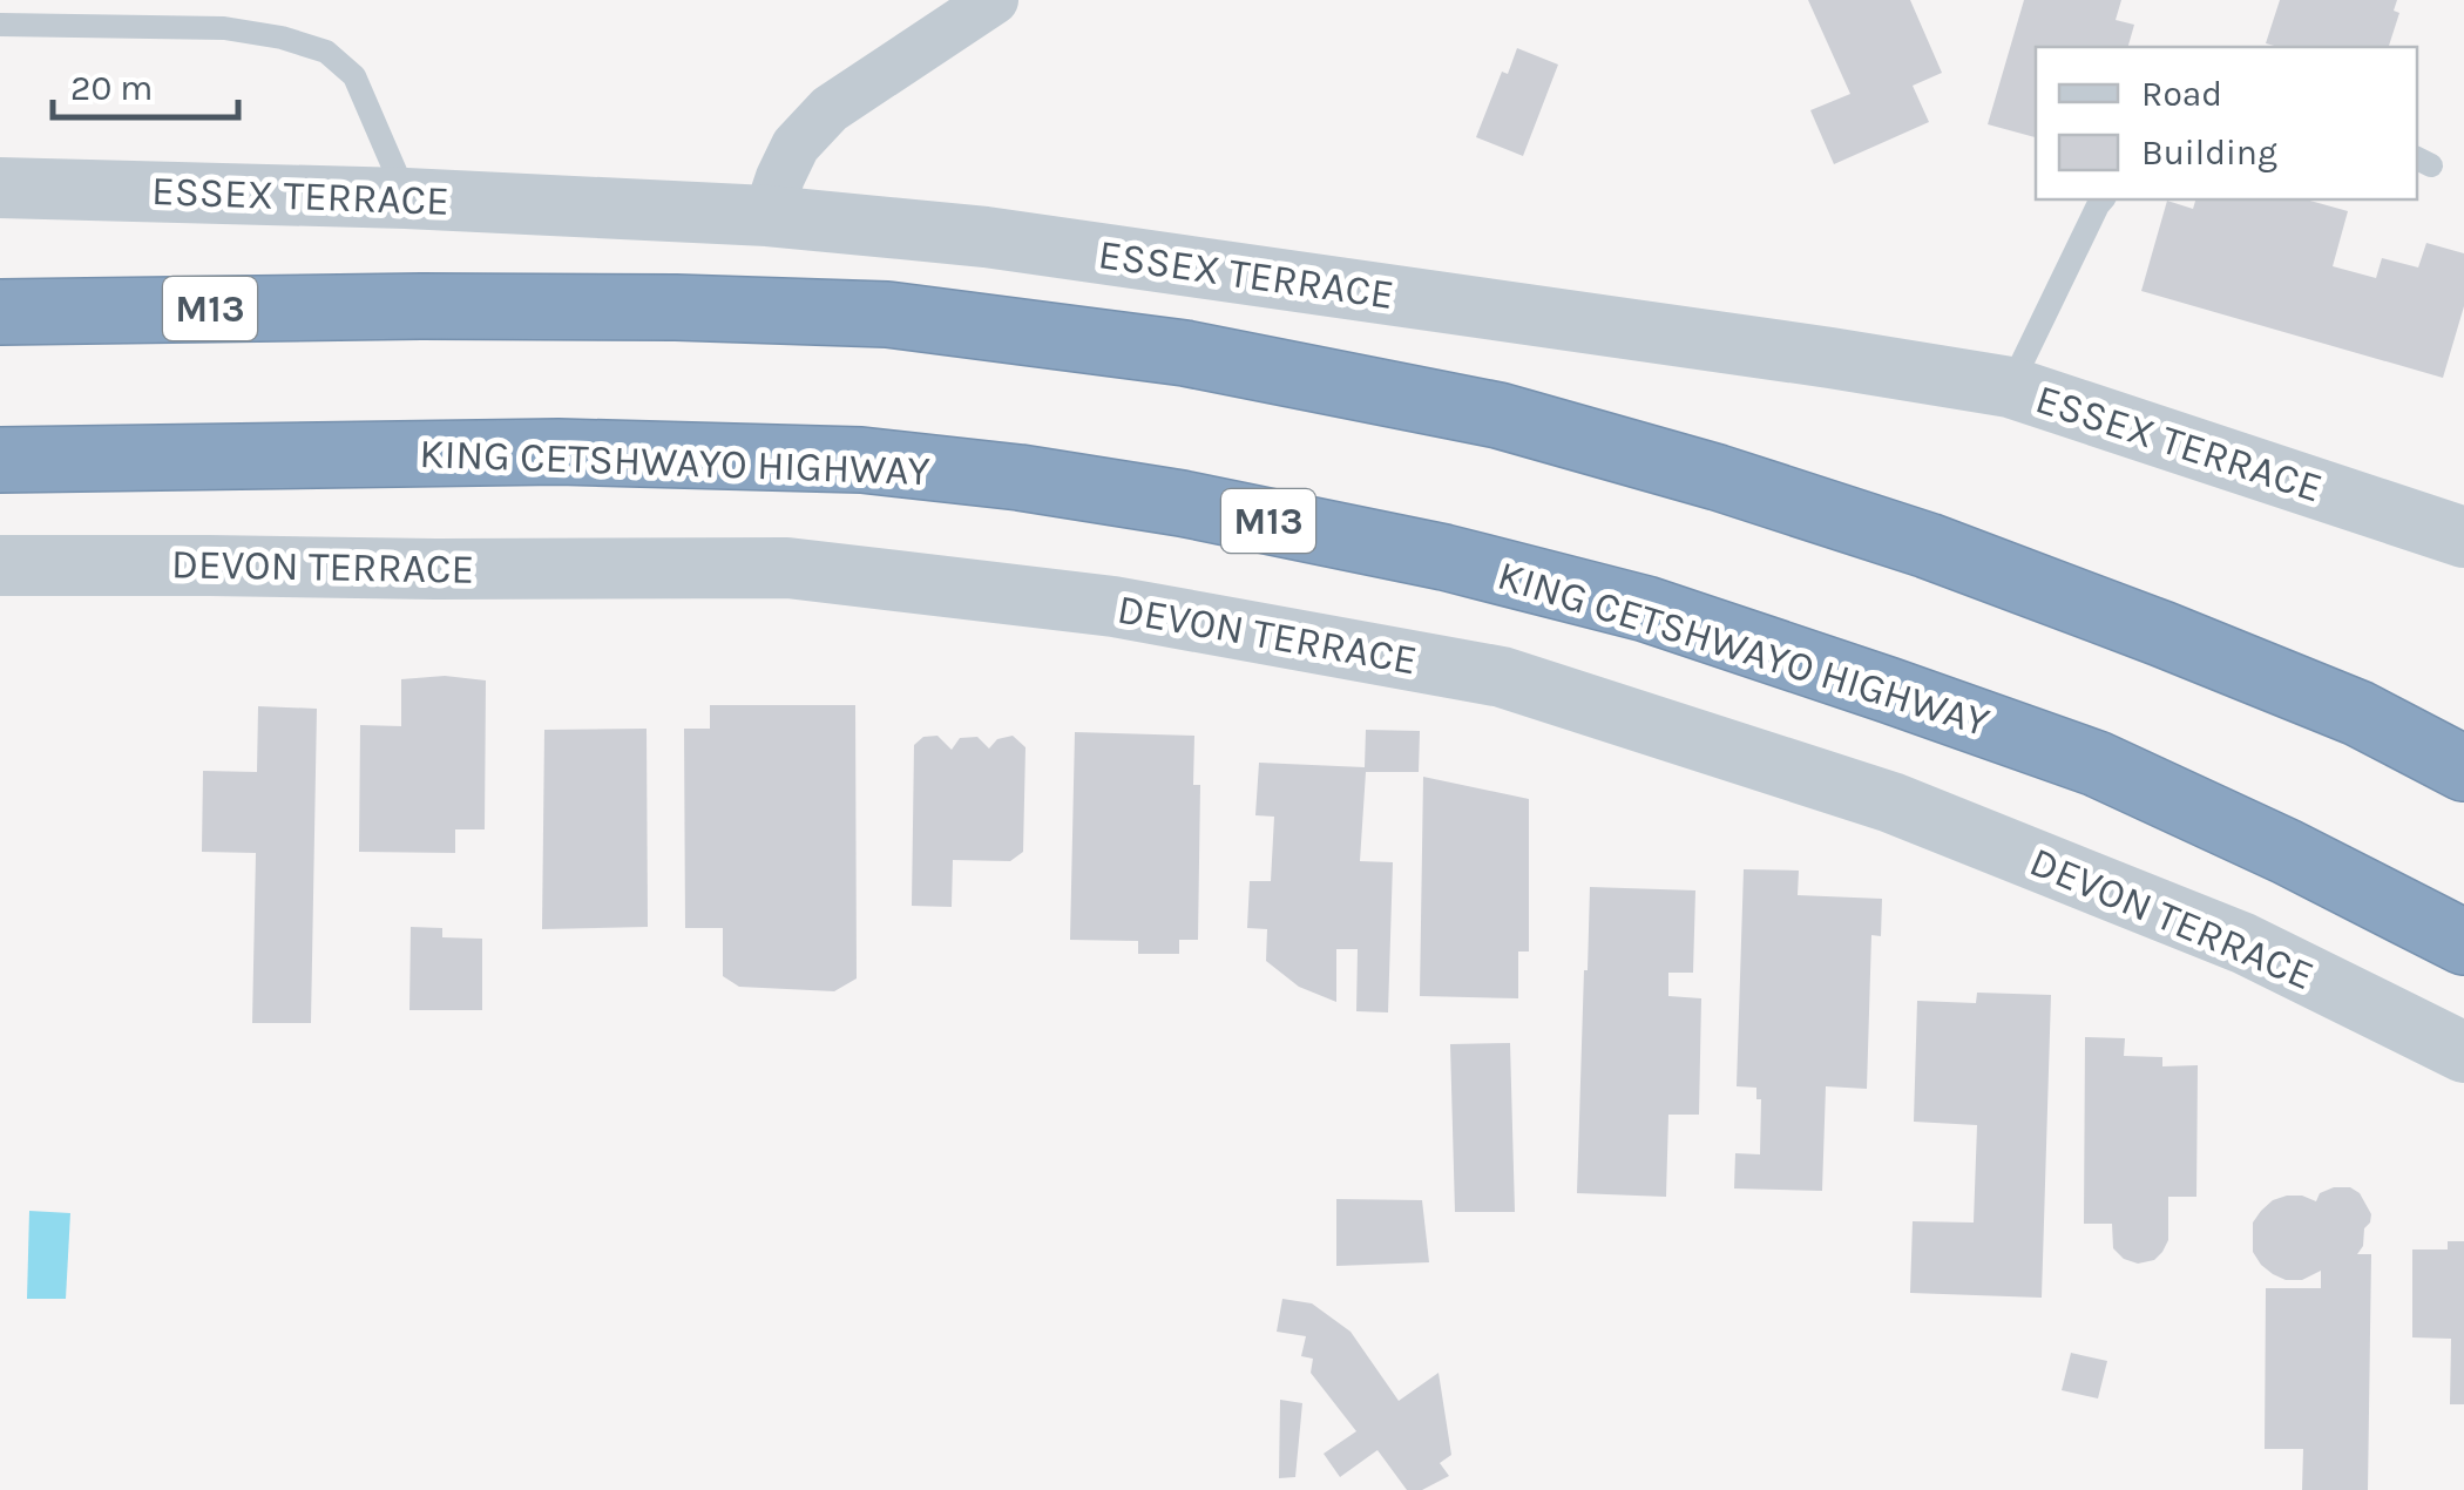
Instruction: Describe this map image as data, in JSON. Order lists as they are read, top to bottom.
{
  "streets": {
    "highway": ["M13", "KING CETSHWAYO HIGHWAY"],
    "street": ["ESSEX TERRACE", "DEVON TERRACE"]
  },
  "legend": ["Road", "Building"],
  "scale_bar": "20 m"
}
